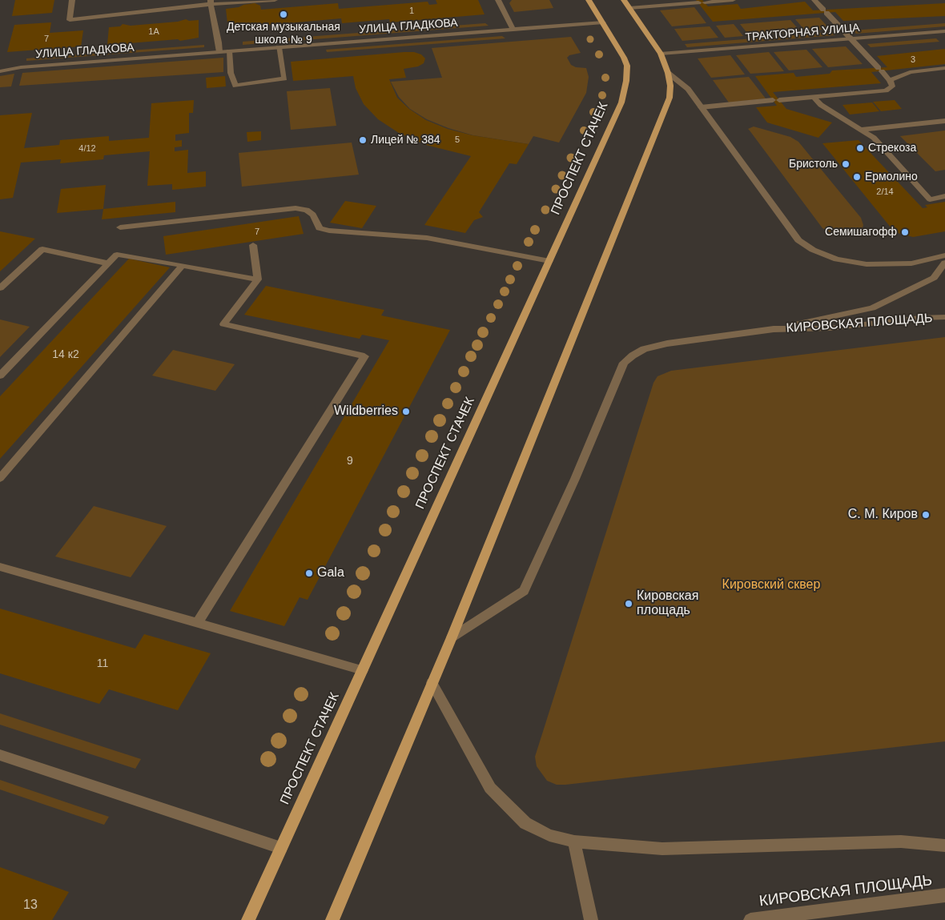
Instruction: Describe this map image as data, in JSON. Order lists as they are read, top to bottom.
{
  "streets": {
    "main road": ["ПРОСПЕКТ СТАЧЕК"],
    "street": ["УЛИЦА ГЛАДКОВА", "ТРАКТОРНАЯ УЛИЦА", "КИРОВСКАЯ ПЛОЩАДЬ"]
  },
  "crossings": [
    ["УЛИЦА ГЛАДКОВА", "ПРОСПЕКТ СТАЧЕК"]
  ],
  "parks": ["Кировский сквер"],
  "places": [
    "Детская музыкальная школа № 9",
    "Лицей № 384",
    "Стрекоза",
    "Бристоль",
    "Ермолино",
    "Семишагофф",
    "Wildberries",
    "С. М. Киров",
    "Gala",
    "Кировская площадь"
  ],
  "house_numbers": [
    "1",
    "1А",
    "7",
    "3",
    "5",
    "4/12",
    "2/14",
    "7",
    "14 к2",
    "9",
    "11",
    "13"
  ]
}
